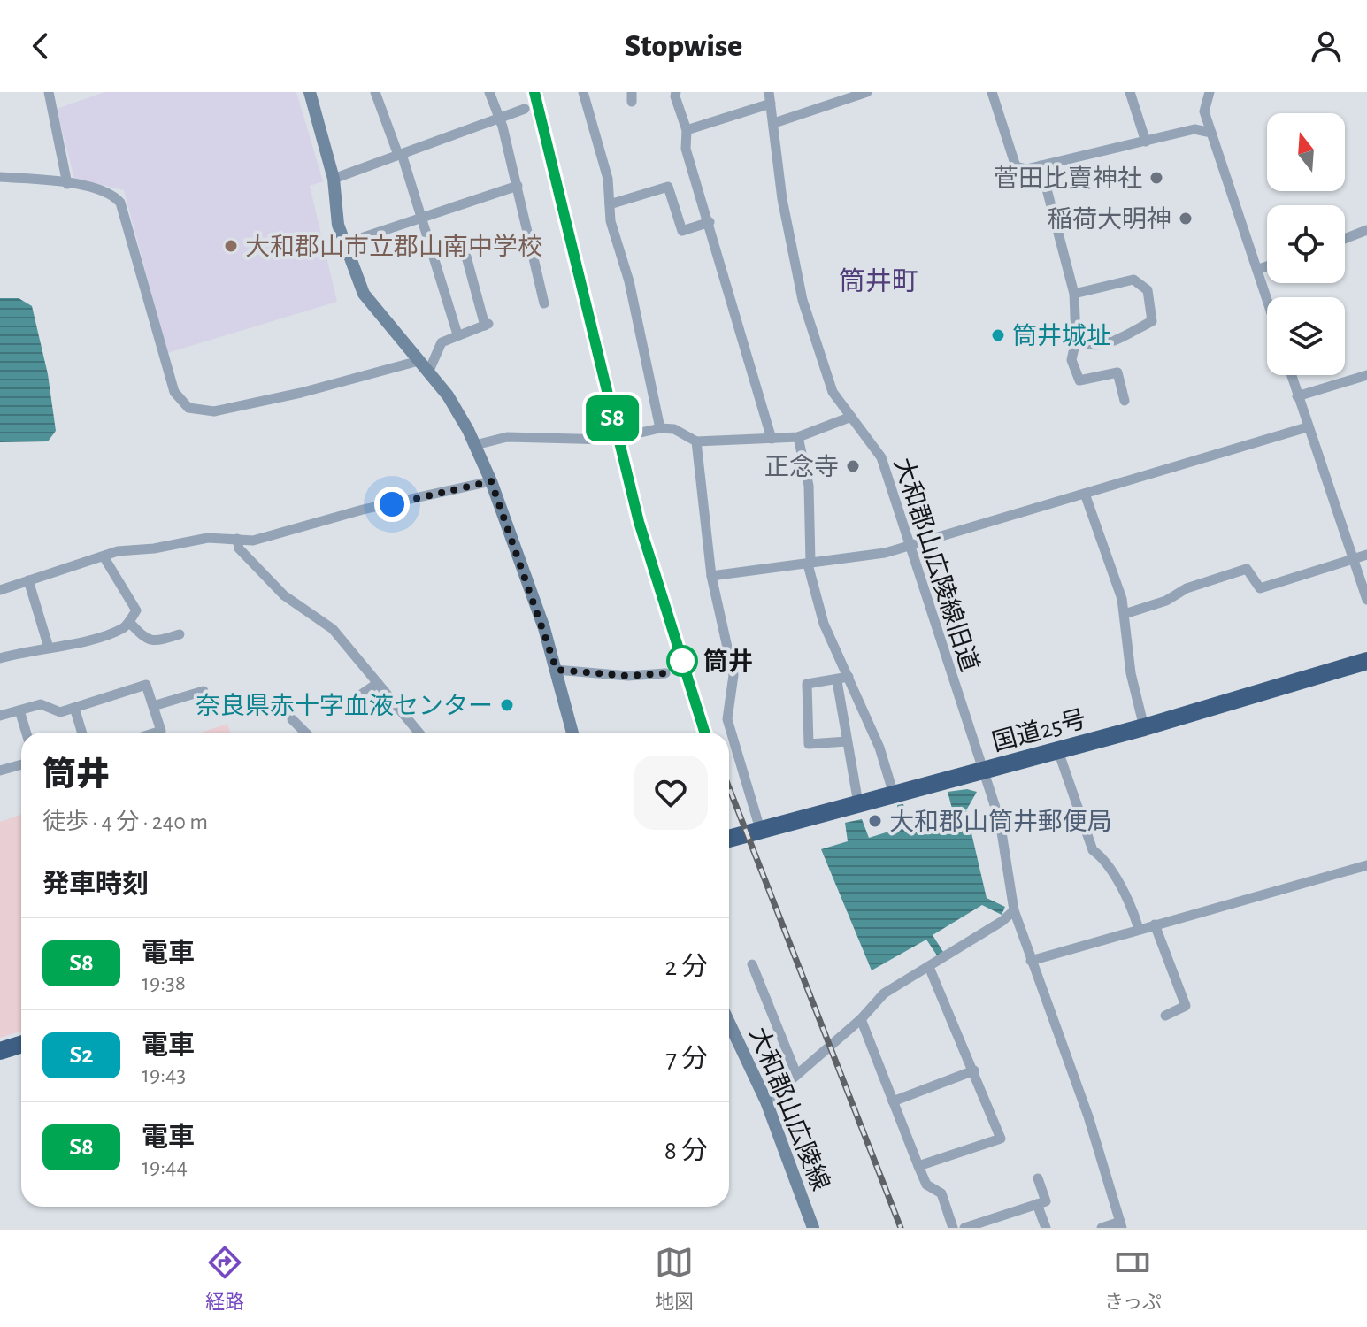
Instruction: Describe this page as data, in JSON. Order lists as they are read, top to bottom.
{
  "streets": {
    "highway": ["国道25号"],
    "street": ["大和郡山広陵線旧道", "大和郡山広陵線"]
  },
  "crossings": [
    ["大和郡山広陵線旧道", "国道25号"]
  ],
  "districts": ["筒井町"],
  "places": [
    "菅田比賣神社",
    "稲荷大明神",
    "大和郡山市立郡山南中学校",
    "筒井城址",
    "正念寺",
    "筒井",
    "奈良県赤十字血液センター",
    "大和郡山筒井郵便局"
  ],
  "north": "top",
  "page": {
    "header": "Stopwise",
    "on_map": "S8",
    "heading": [
      ["筒井", "徒歩 · 4 分 · 240 m"],
      "発車時刻"
    ],
    "list": [
      {
        "mark": "S8",
        "name": "電車",
        "note": "19:38",
        "value": "2 分"
      },
      {
        "mark": "S2",
        "name": "電車",
        "note": "19:43",
        "value": "7 分"
      },
      {
        "mark": "S8",
        "name": "電車",
        "note": "19:44",
        "value": "8 分"
      }
    ],
    "tabs": ["経路", "地図", "きっぷ"]
  }
}
